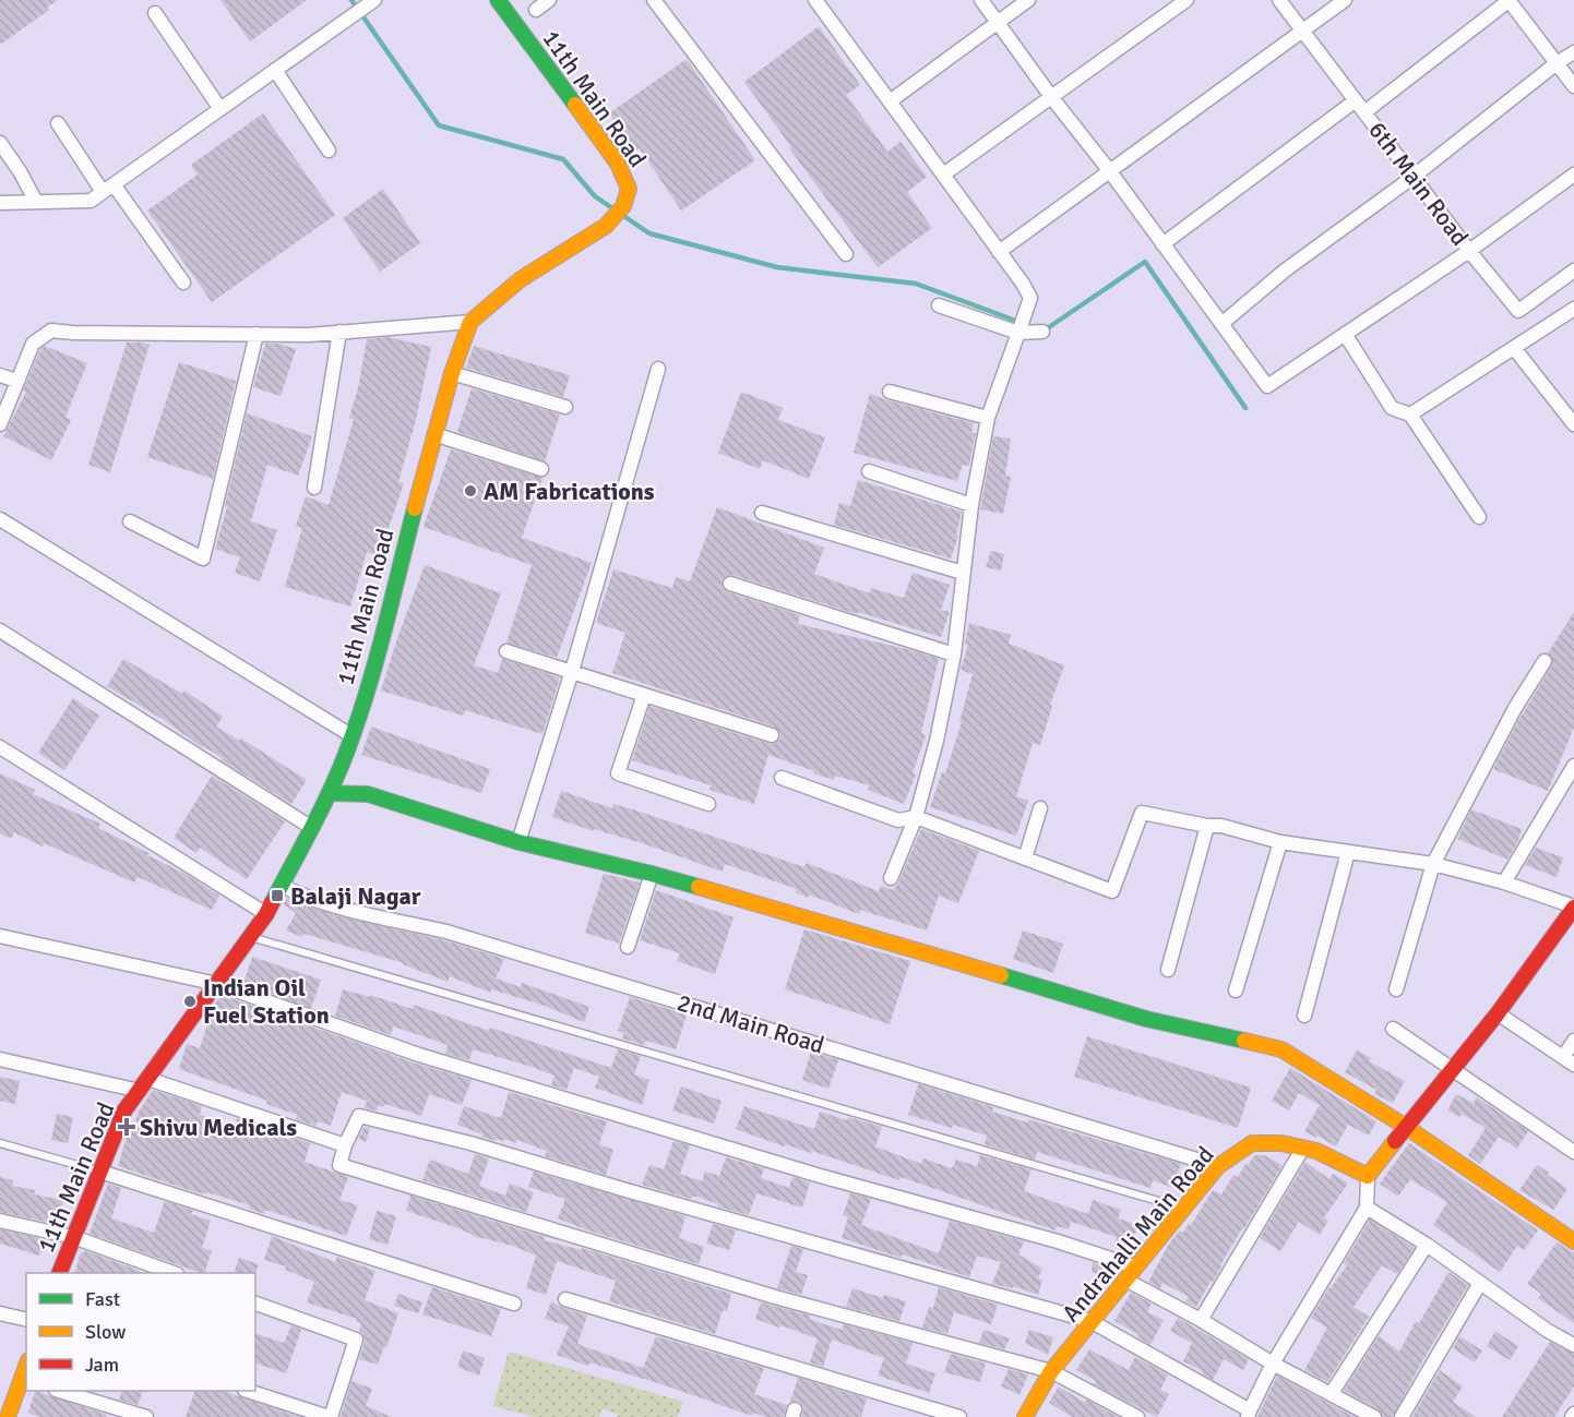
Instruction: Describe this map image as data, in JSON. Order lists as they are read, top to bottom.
{
  "streets": {
    "street": [
      "11th Main Road",
      "6th Main Road",
      "2nd Main Road",
      "Andrahalli Main Road"
    ]
  },
  "crossings": [
    ["11th Main Road", "2nd Main Road"],
    ["2nd Main Road", "Andrahalli Main Road"]
  ],
  "places": {
    "other": ["AM Fabrications", "Indian Oil Fuel Station"],
    "transit": ["Balaji Nagar"],
    "health": ["Shivu Medicals"]
  },
  "legend": ["Fast", "Slow", "Jam"]
}
